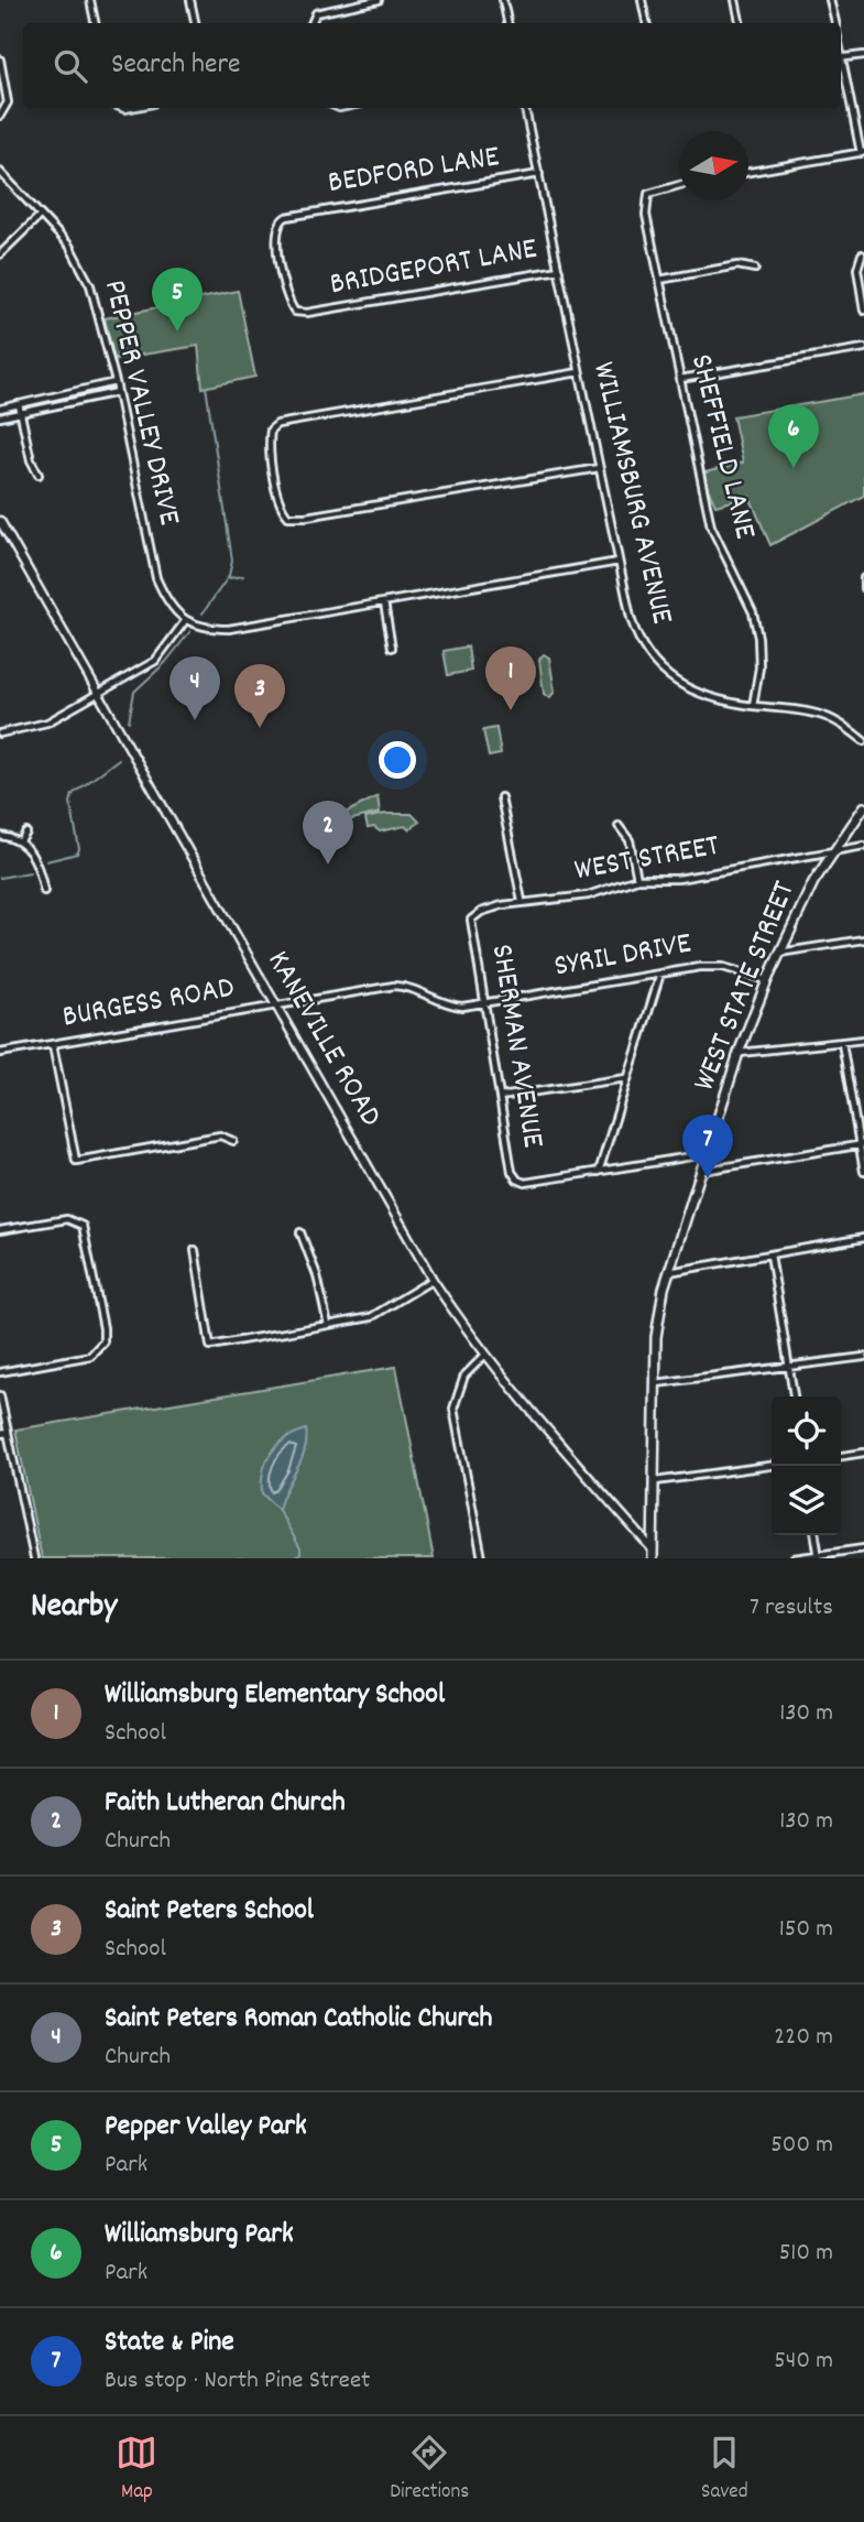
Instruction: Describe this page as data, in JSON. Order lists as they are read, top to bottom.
{
  "streets": {
    "main road": ["WEST STATE STREET", "KANEVILLE ROAD"],
    "street": [
      "BEDFORD LANE",
      "BRIDGEPORT LANE",
      "PEPPER VALLEY DRIVE",
      "SHEFFIELD LANE",
      "WILLIAMSBURG AVENUE",
      "WEST STREET",
      "SYRIL DRIVE",
      "BURGESS ROAD",
      "SHERMAN AVENUE"
    ]
  },
  "crossings": [
    ["BEDFORD LANE", "BRIDGEPORT LANE"],
    ["BEDFORD LANE", "WILLIAMSBURG AVENUE"],
    ["BRIDGEPORT LANE", "WILLIAMSBURG AVENUE"],
    ["SHEFFIELD LANE", "WILLIAMSBURG AVENUE"],
    ["WEST STREET", "WEST STATE STREET"],
    ["WEST STREET", "SHERMAN AVENUE"],
    ["SYRIL DRIVE", "WEST STATE STREET"],
    ["SYRIL DRIVE", "BURGESS ROAD"],
    ["SYRIL DRIVE", "SHERMAN AVENUE"],
    ["WEST STATE STREET", "KANEVILLE ROAD"],
    ["BURGESS ROAD", "KANEVILLE ROAD"],
    ["BURGESS ROAD", "SHERMAN AVENUE"]
  ],
  "north": "right",
  "page": {
    "search": "Search here",
    "pins": [
      "5",
      "6",
      "1",
      "4",
      "3",
      "2",
      "7"
    ],
    "heading": ["Nearby", "7 results"],
    "list": [
      {
        "mark": "1",
        "name": "Williamsburg Elementary School",
        "note": "School",
        "value": "130 m"
      },
      {
        "mark": "2",
        "name": "Faith Lutheran Church",
        "note": "Church",
        "value": "130 m"
      },
      {
        "mark": "3",
        "name": "Saint Peters School",
        "note": "School",
        "value": "150 m"
      },
      {
        "mark": "4",
        "name": "Saint Peters Roman Catholic Church",
        "note": "Church",
        "value": "220 m"
      },
      {
        "mark": "5",
        "name": "Pepper Valley Park",
        "note": "Park",
        "value": "500 m"
      },
      {
        "mark": "6",
        "name": "Williamsburg Park",
        "note": "Park",
        "value": "510 m"
      },
      {
        "mark": "7",
        "name": "State & Pine",
        "note": "Bus stop · North Pine Street",
        "value": "540 m"
      }
    ],
    "nav": ["Map", "Directions", "Saved"]
  }
}
